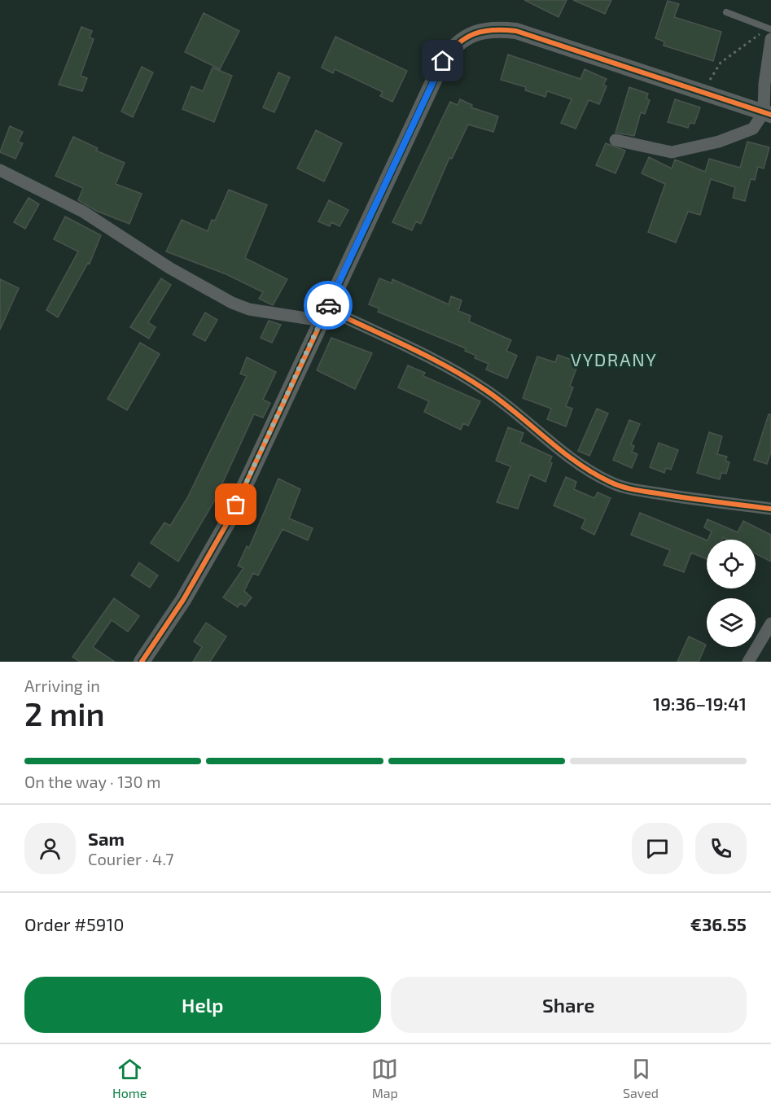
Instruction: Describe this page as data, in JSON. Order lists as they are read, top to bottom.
{
  "districts": ["VYDRANY"],
  "page": {
    "heading": ["2 min", "Arriving in", "19:36–19:41"],
    "panel": [
      "Sam",
      "Courier · 4.7",
      "Order #5910",
      "€36.55"
    ],
    "bar": "On the way · 130 m",
    "buttons": ["Help", "Share"],
    "tabs": ["Home", "Map", "Saved"]
  }
}
